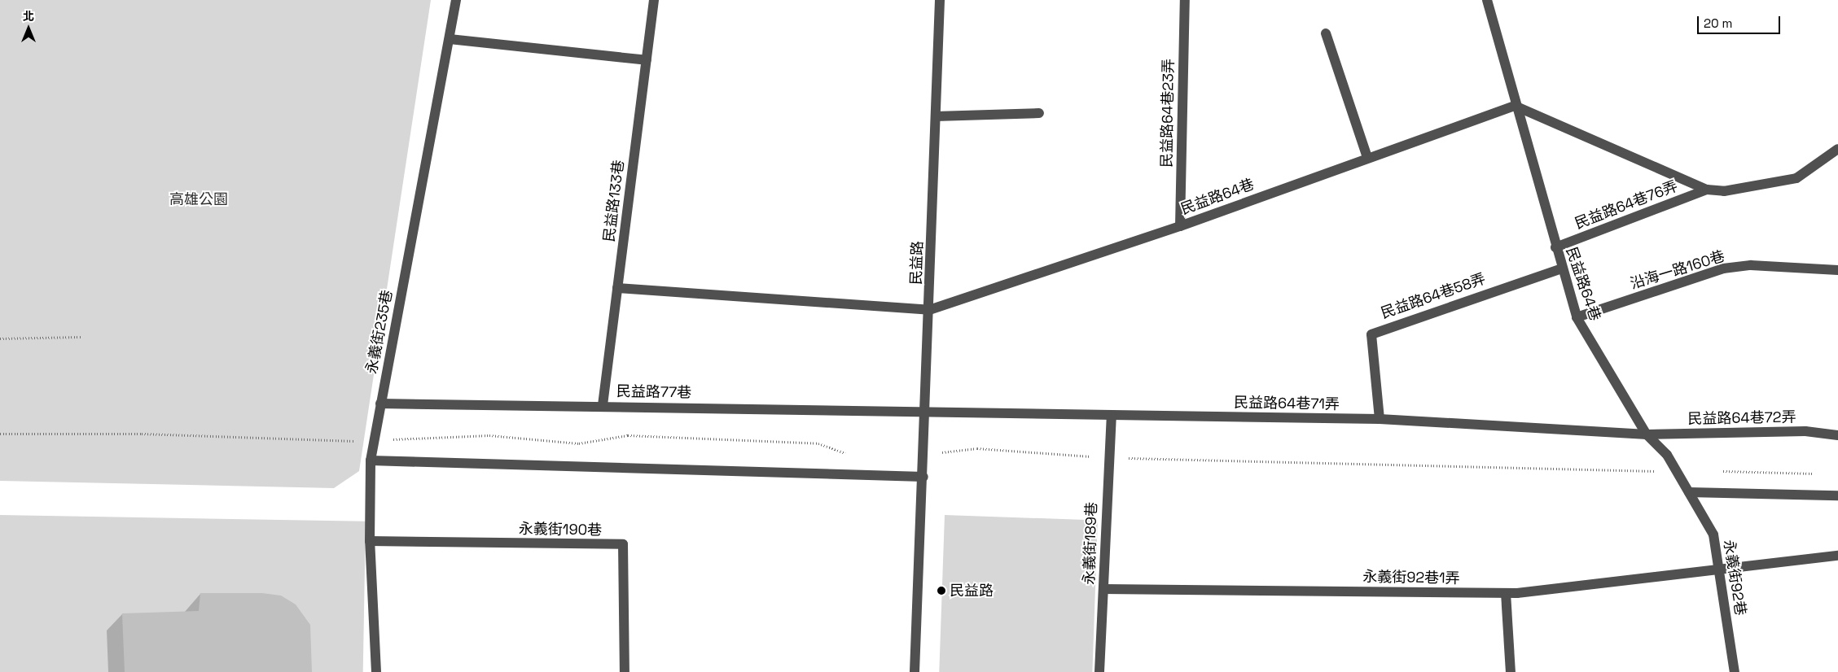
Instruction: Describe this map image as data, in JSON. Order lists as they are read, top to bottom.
{
  "streets": {
    "street": [
      "民益路64巷23弄",
      "民益路64巷",
      "民益路133巷",
      "民益路64巷76弄",
      "民益路",
      "沿海一路160巷",
      "民益路64巷58弄",
      "永義街235巷",
      "民益路77巷",
      "民益路64巷71弄",
      "民益路64巷72弄",
      "永義街190巷",
      "永義街189巷",
      "永義街92巷1弄",
      "永義街92巷"
    ]
  },
  "crossings": [
    ["民益路64巷23弄", "民益路64巷"],
    ["民益路64巷", "民益路64巷76弄"],
    ["民益路64巷", "民益路"],
    ["民益路64巷", "沿海一路160巷"],
    ["民益路64巷", "民益路64巷58弄"],
    ["民益路64巷", "民益路64巷71弄"],
    ["民益路64巷", "民益路64巷72弄"],
    ["民益路64巷", "永義街92巷"],
    ["民益路133巷", "民益路77巷"],
    ["民益路", "民益路77巷"],
    ["民益路", "民益路64巷71弄"],
    ["民益路64巷58弄", "民益路64巷71弄"],
    ["永義街235巷", "民益路77巷"],
    ["永義街235巷", "永義街190巷"],
    ["民益路77巷", "民益路64巷71弄"],
    ["民益路64巷71弄", "民益路64巷72弄"],
    ["民益路64巷71弄", "永義街189巷"],
    ["永義街189巷", "永義街92巷1弄"],
    ["永義街92巷1弄", "永義街92巷"]
  ],
  "parks": ["高雄公園"],
  "places": ["民益路"],
  "scale_bar": "20 m",
  "north": "top"
}
